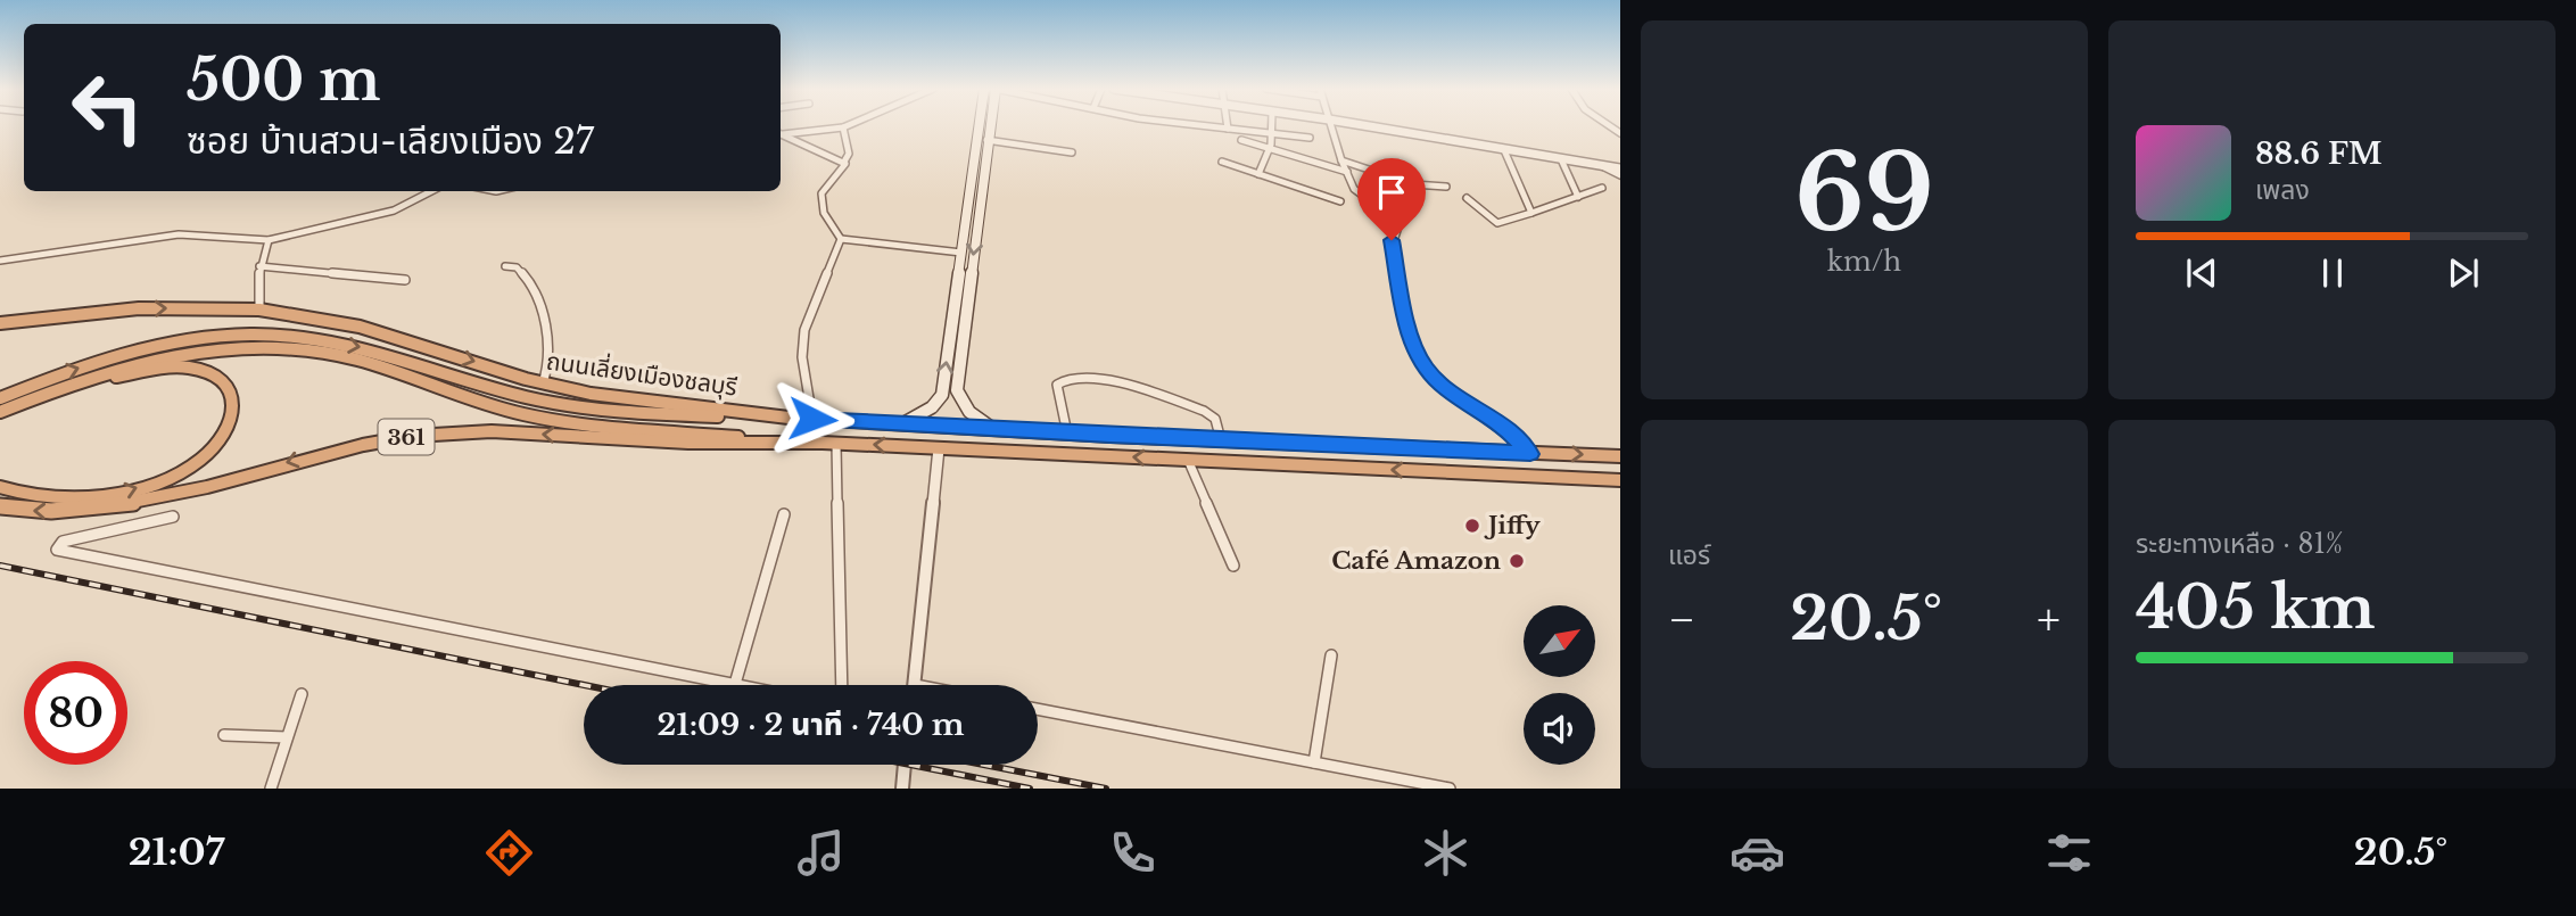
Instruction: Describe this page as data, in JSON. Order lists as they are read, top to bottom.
{
  "streets": {
    "highway": ["ถนนเลี่ยงเมืองชลบุรี", "361"]
  },
  "places": ["Jiffy", "Café Amazon"],
  "north": "top right",
  "page": {
    "tile": [
      ["69", "km/h"],
      "แอร์",
      ["ระยะทางเหลือ · 81%", "405 km"]
    ],
    "turn": ["500 m", "ซอย บ้านสวน-เลียงเมือง 27"],
    "song": ["88.6 FM", "เพลง"],
    "heat": ["−", "20.5°", "+"],
    "limit": "80",
    "trip": "21:09 · 2 นาที · 740 m",
    "tabs": ["21:07", "20.5°"]
  }
}
